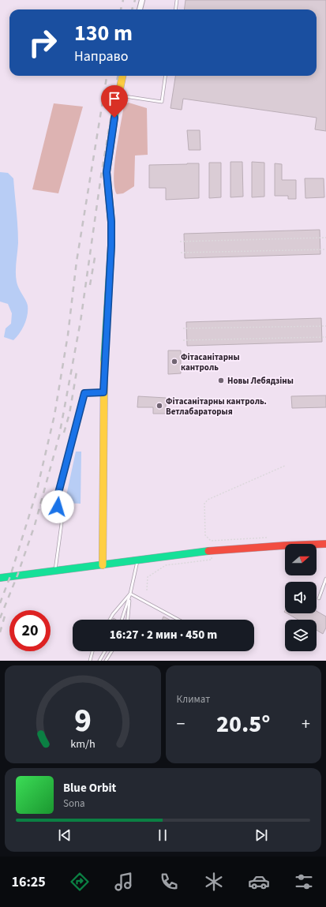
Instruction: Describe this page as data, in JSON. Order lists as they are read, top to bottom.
{
  "places": ["Фітасанітарны кантроль", "Новы Лебядзіны", "Фітасанітарны кантроль. Ветлабараторыя"],
  "north": "right",
  "page": {
    "turn": ["130 m", "Направо"],
    "limit": "20",
    "trip": "16:27 · 2 мин · 450 m",
    "tile": "Климат",
    "heat": ["−", "20.5°", "+"],
    "song": ["Blue Orbit", "Sona"],
    "tabs": "16:25",
    "gauge": ["9", "km/h"]
  }
}
